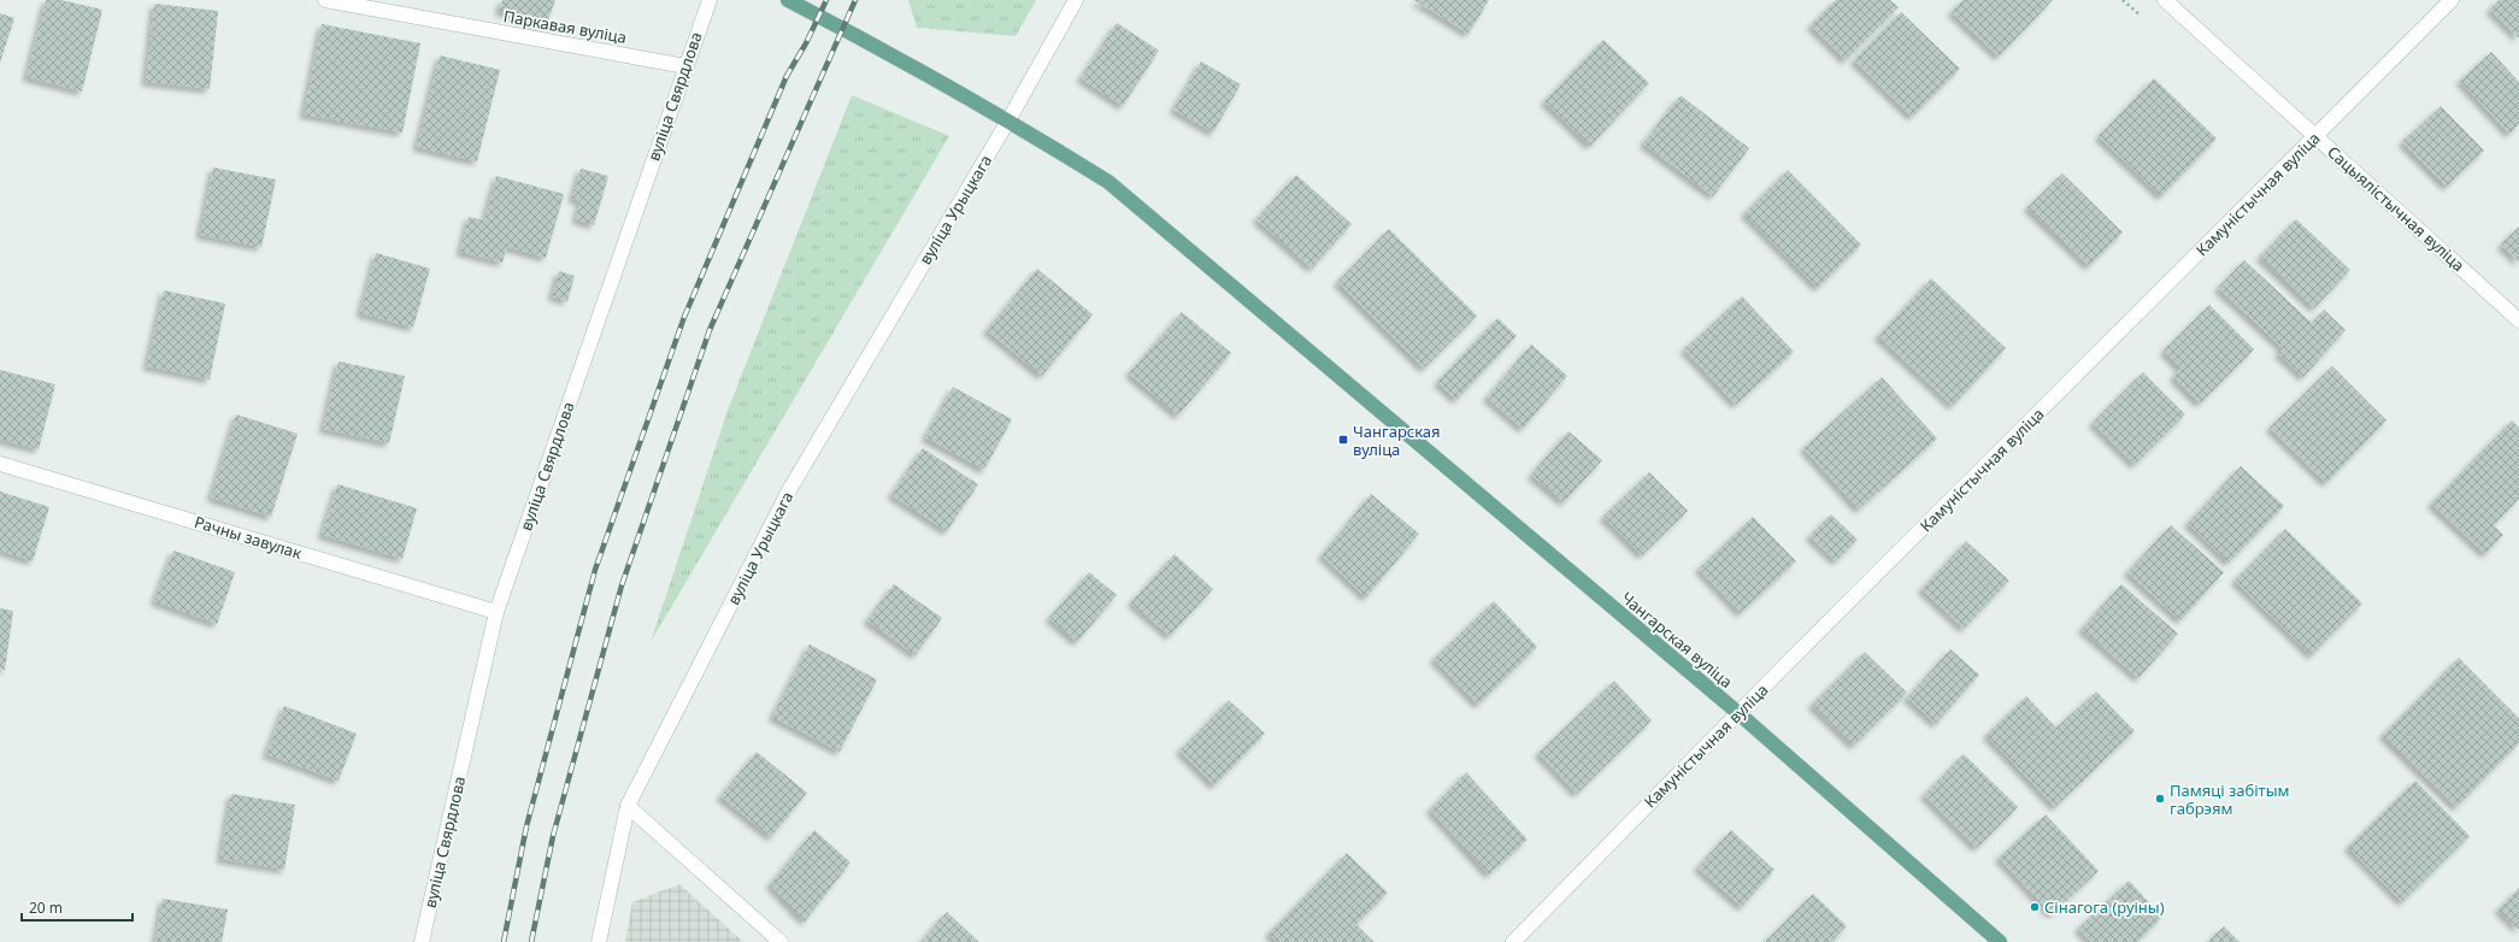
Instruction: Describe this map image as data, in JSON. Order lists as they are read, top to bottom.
{
  "streets": {
    "main road": ["Чангарская вуліца"],
    "street": [
      "Паркавая вуліца",
      "вуліца Свярдлова",
      "Камуністычная вуліца",
      "Сацыялістычная вуліца",
      "вуліца Урыцкага",
      "Рачны завулак"
    ]
  },
  "crossings": [
    ["Паркавая вуліца", "вуліца Свярдлова"],
    ["вуліца Свярдлова", "Рачны завулак"],
    ["Камуністычная вуліца", "Сацыялістычная вуліца"],
    ["Камуністычная вуліца", "Чангарская вуліца"],
    ["вуліца Урыцкага", "Чангарская вуліца"]
  ],
  "places": {
    "transit": ["Чангарская вуліца"],
    "other": ["Памяці забітым габрэям", "Сінагога (руіны)"]
  },
  "scale_bar": "20 m"
}
